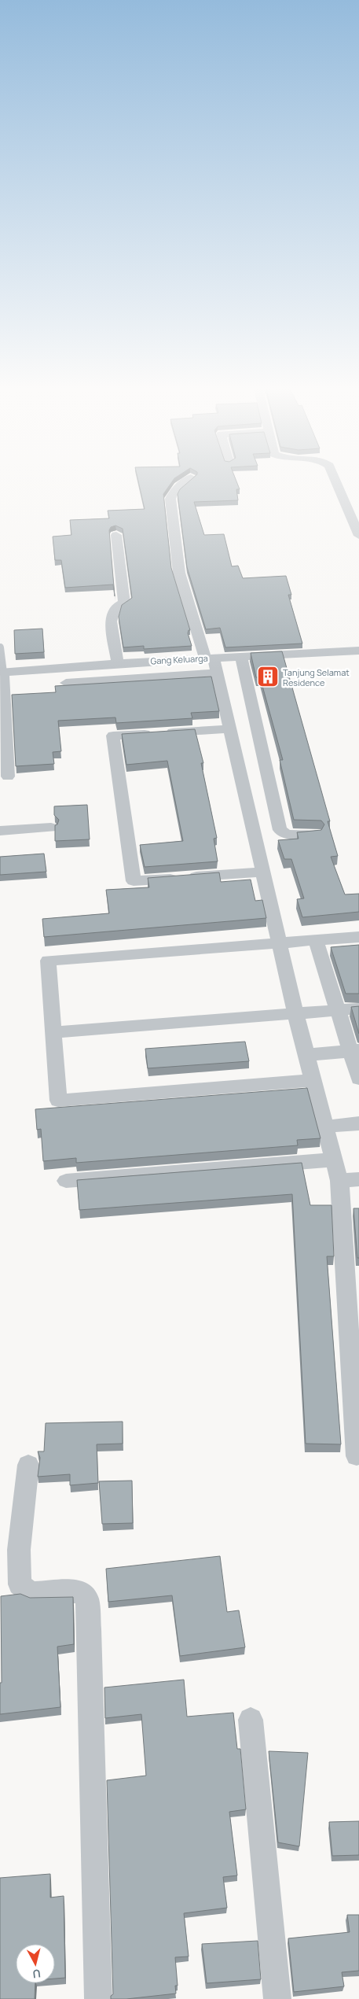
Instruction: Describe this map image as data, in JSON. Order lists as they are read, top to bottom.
{
  "streets": {
    "street": ["Gang Keluarga"]
  },
  "places": {
    "building": ["Tanjung Selamat Residence"]
  },
  "north": "bottom"
}
